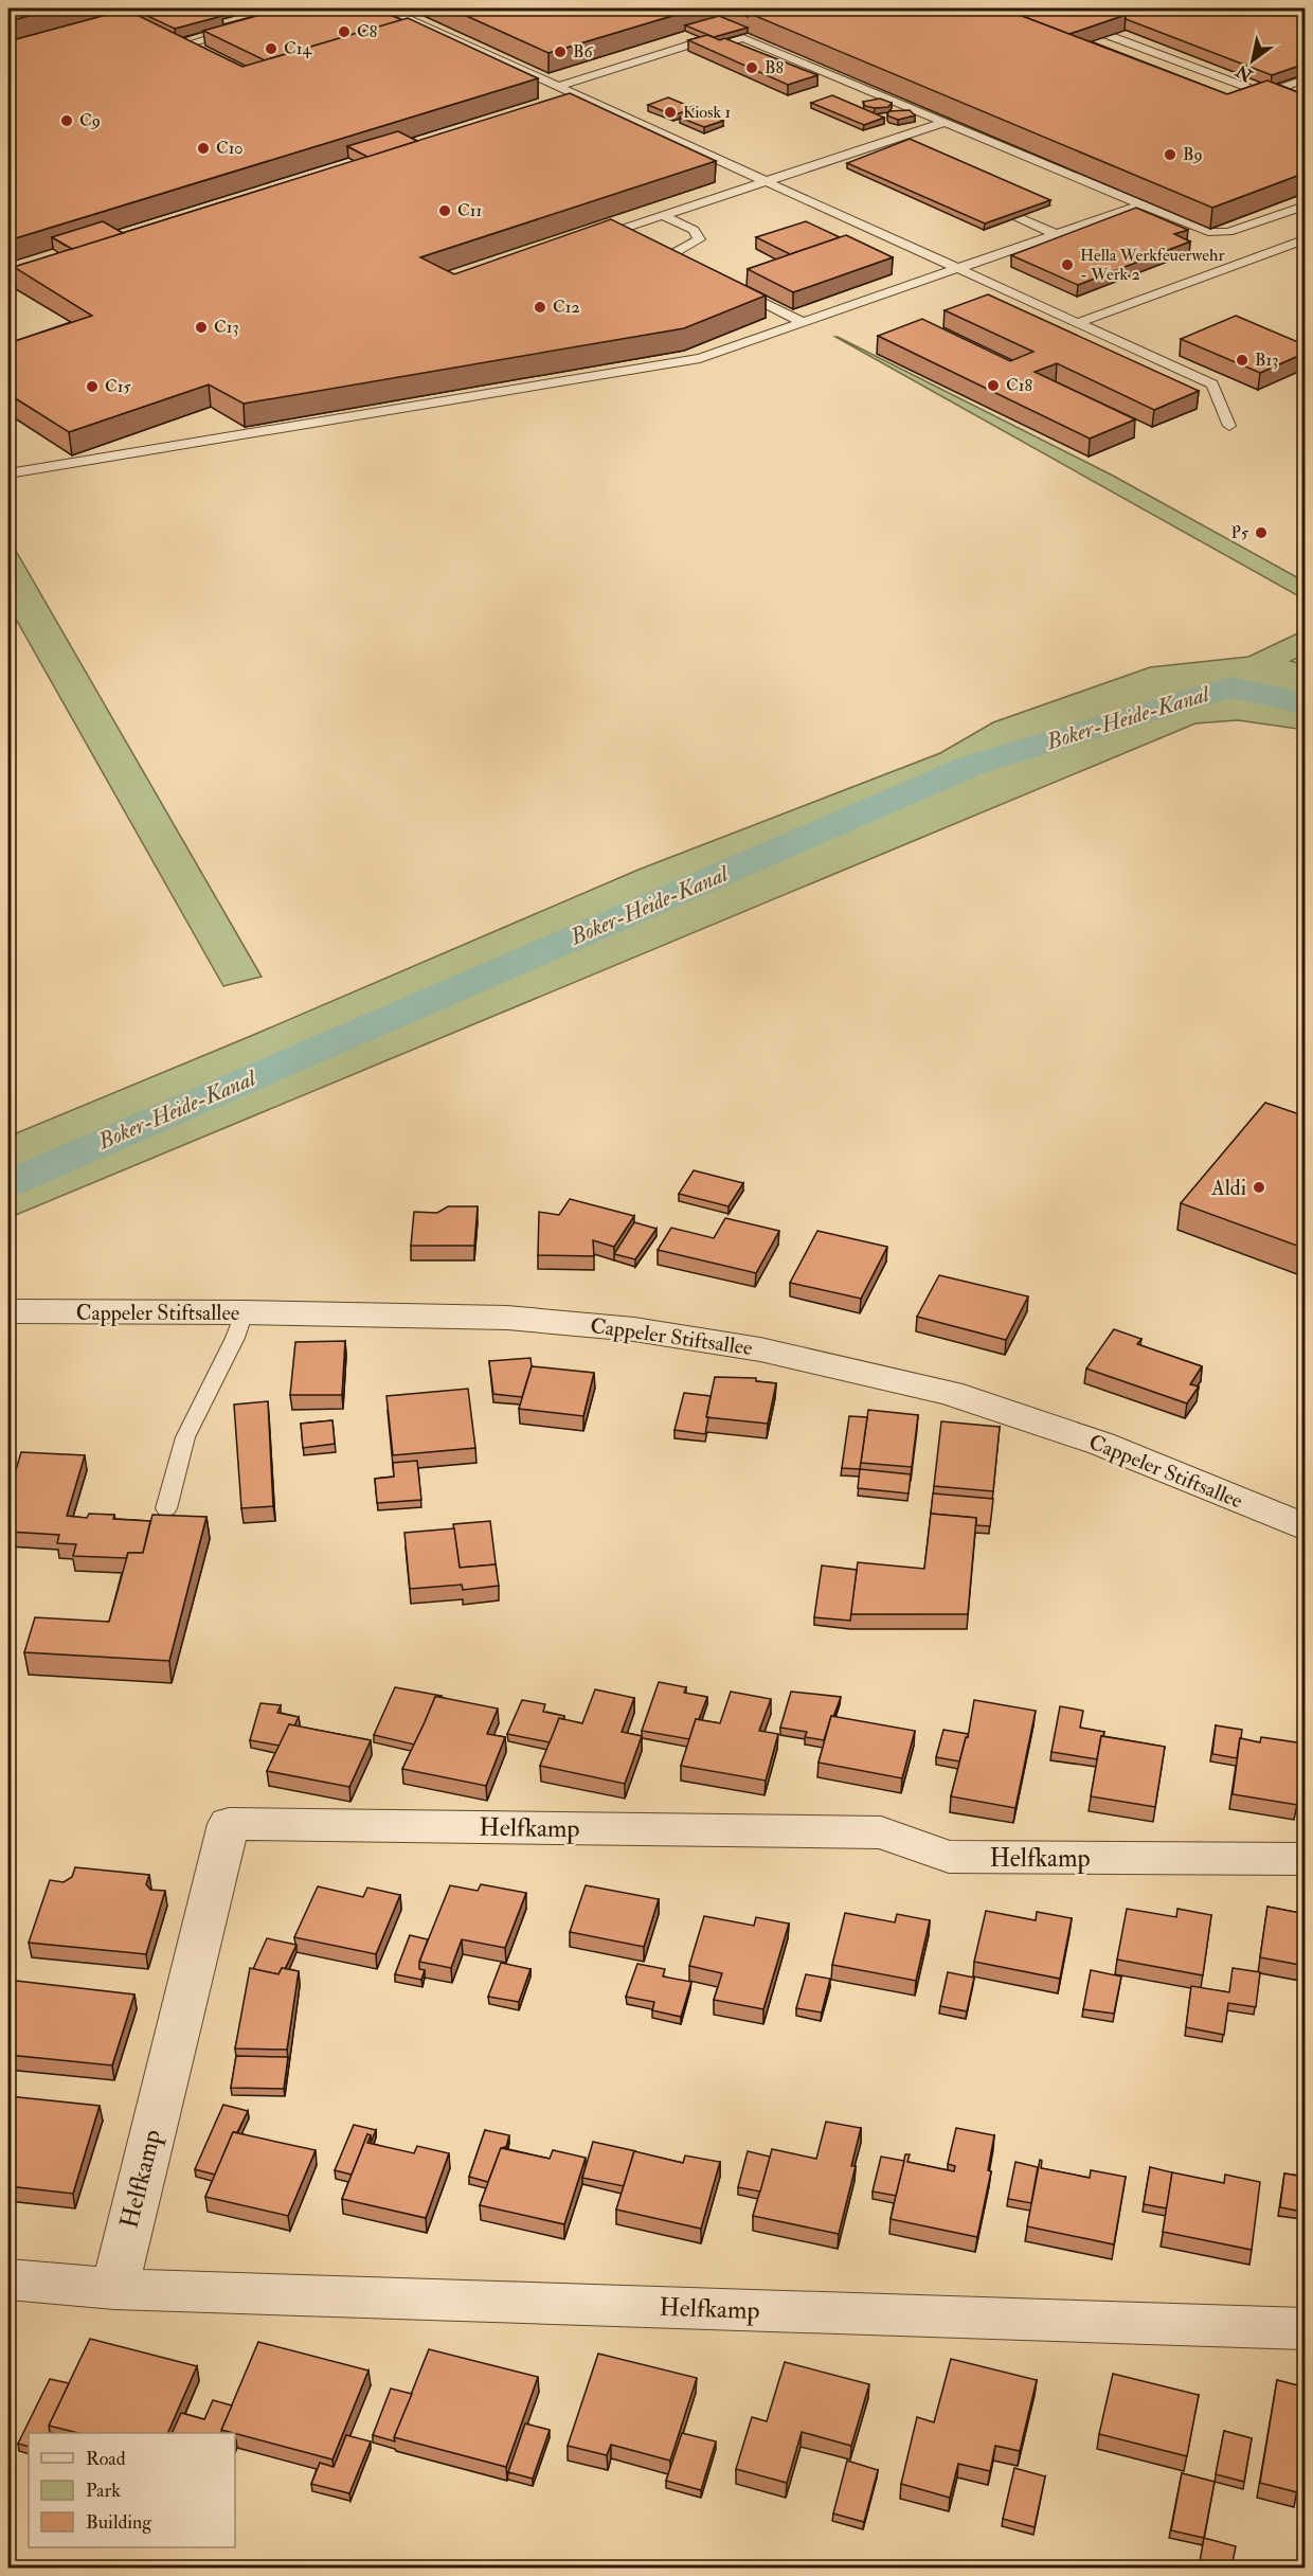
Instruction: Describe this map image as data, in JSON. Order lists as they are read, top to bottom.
{
  "streets": {
    "street": ["Cappeler Stiftsallee", "Helfkamp"]
  },
  "water": ["Boker-Heide-Kanal"],
  "places": [
    "C8",
    "C14",
    "B6",
    "B8",
    "Kiosk 1",
    "C9",
    "C10",
    "B9",
    "C11",
    "Hella Werkfeuerwehr - Werk 2",
    "C12",
    "C13",
    "B13",
    "C18",
    "C15",
    "P5",
    "Aldi"
  ],
  "legend": ["Road", "Park", "Building"],
  "north": "bottom left"
}
